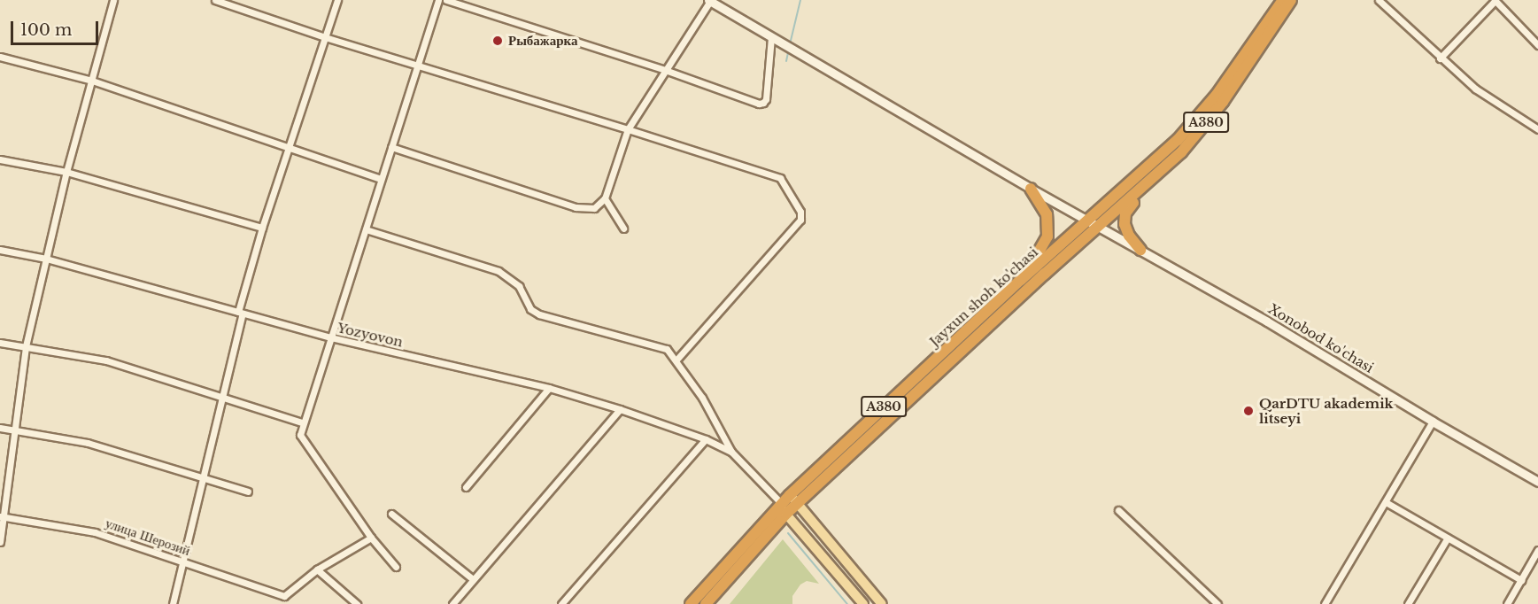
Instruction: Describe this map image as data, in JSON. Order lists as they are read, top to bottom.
{
  "streets": {
    "highway": ["A380", "Jayxun shoh ko'chasi"],
    "main road": ["Xonobod ko'chasi"],
    "street": ["Yozyovon", "улица Шерозий"]
  },
  "crossings": [
    ["Jayxun shoh ko'chasi", "Xonobod ko'chasi"]
  ],
  "places": ["Рыбажарка", "QarDTU akademik litseyi"],
  "scale_bar": "100 m"
}
